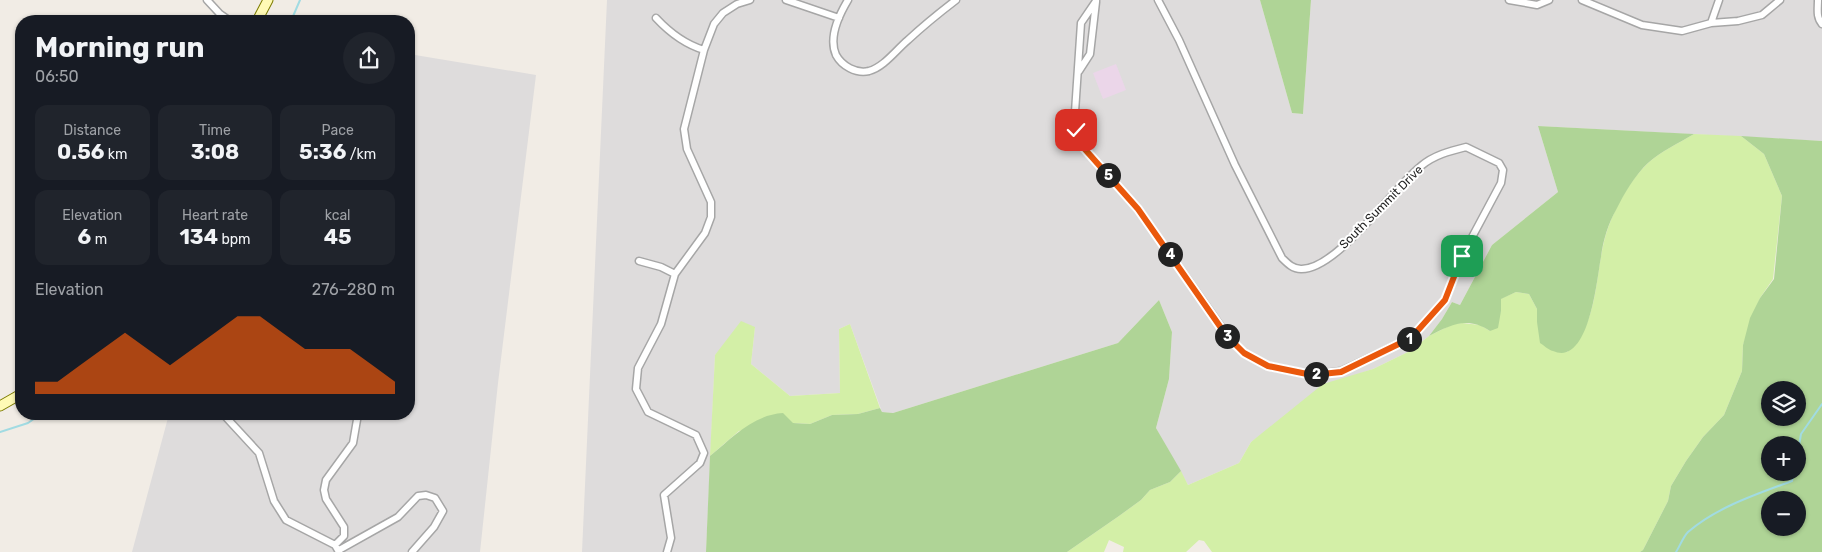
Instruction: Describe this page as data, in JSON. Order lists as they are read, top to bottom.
{
  "streets": {
    "street": ["South Summit Drive"]
  },
  "page": {
    "heading": ["Morning run", "06:50"],
    "stats": [
      ["Distance", "0.56 km"],
      ["Time", "3:08"],
      ["Pace", "5:36 /km"],
      ["Elevation", "6 m"],
      ["Heart rate", "134 bpm"],
      ["kcal", "45"]
    ],
    "pins": [
      "5",
      "4",
      "3",
      "1",
      "2"
    ],
    "chart": ["Elevation", "276–280 m"],
    "map_buttons": ["+", "−"]
  }
}
